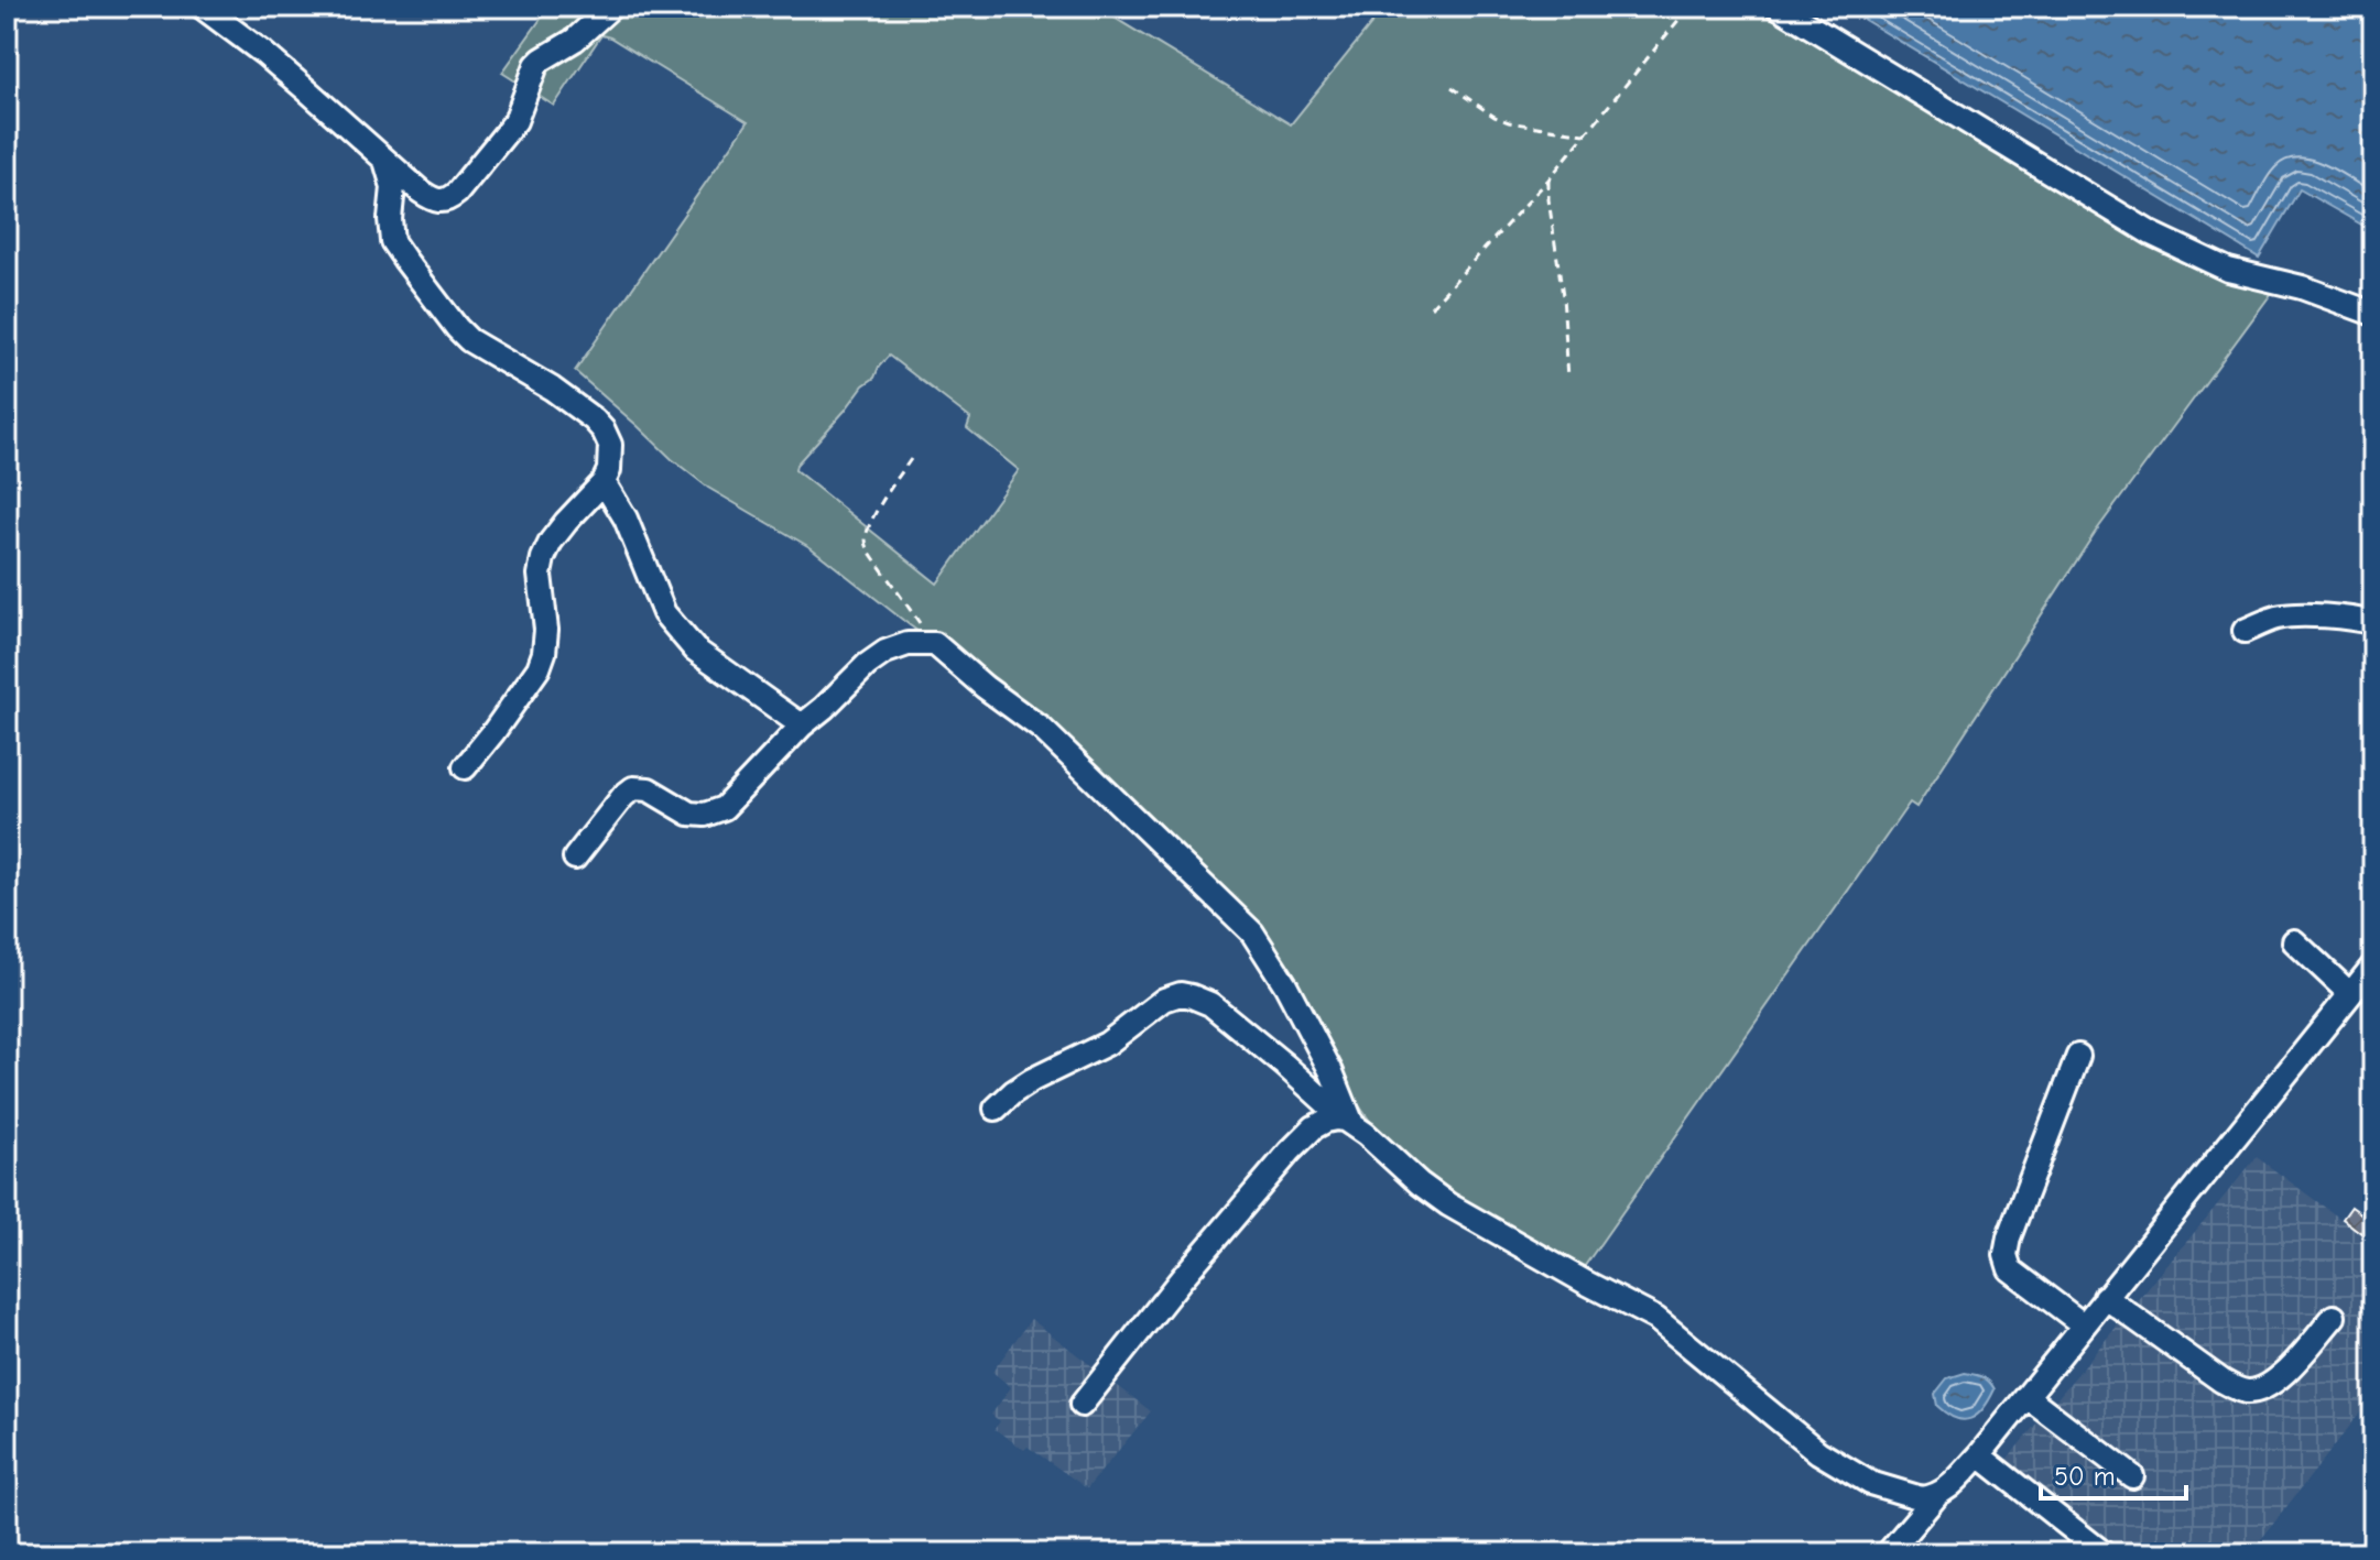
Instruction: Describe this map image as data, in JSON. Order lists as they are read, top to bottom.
{
  "scale_bar": "50 m"
}
